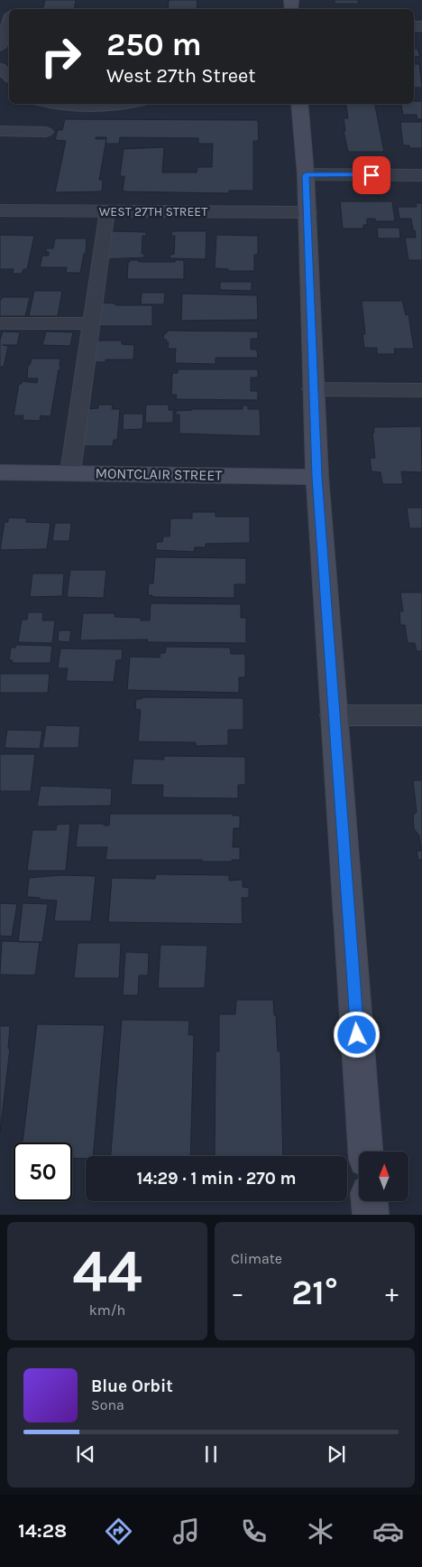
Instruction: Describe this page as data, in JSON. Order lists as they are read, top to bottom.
{
  "streets": {
    "main road": ["MONTCLAIR STREET"],
    "street": ["WEST 27TH STREET"]
  },
  "north": "top",
  "page": {
    "turn": ["250 m", "West 27th Street"],
    "limit": "50",
    "trip": "14:29 · 1 min · 270 m",
    "tile": [
      ["44", "km/h"],
      "Climate"
    ],
    "heat": ["−", "21°", "+"],
    "song": ["Blue Orbit", "Sona"],
    "tabs": "14:28"
  }
}
